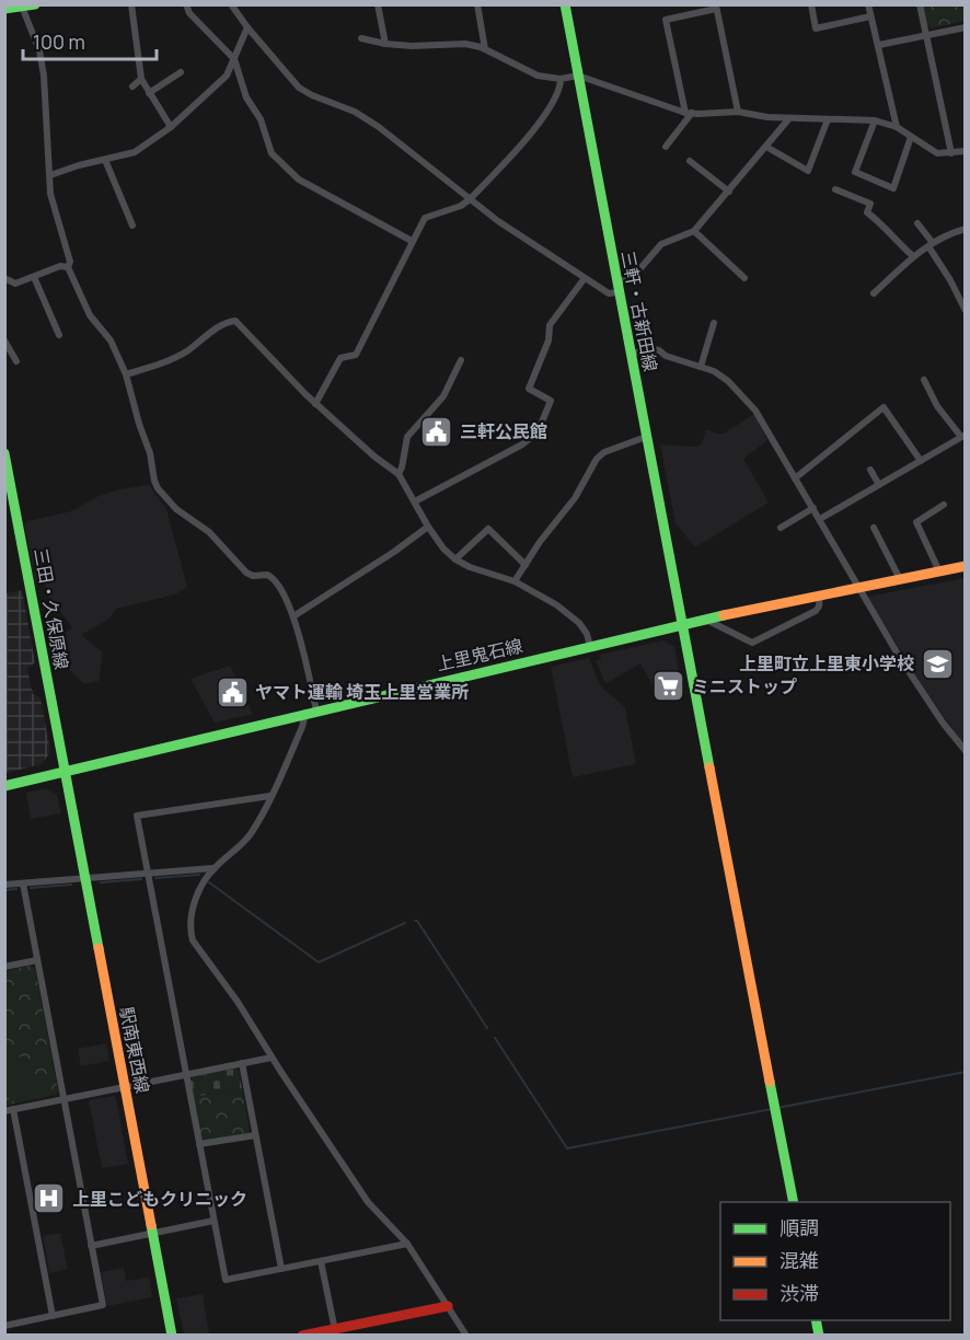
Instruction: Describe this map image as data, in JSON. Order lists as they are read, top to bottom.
{
  "streets": {
    "street": [
      "三軒・古新田線",
      "三田・久保原線",
      "上里鬼石線",
      "駅南東西線"
    ]
  },
  "crossings": [
    ["三軒・古新田線", "上里鬼石線"],
    ["三田・久保原線", "上里鬼石線"],
    ["三田・久保原線", "駅南東西線"],
    ["上里鬼石線", "駅南東西線"]
  ],
  "places": {
    "public building": ["三軒公民館", "ヤマト運輸 埼玉上里営業所"],
    "school or university": ["上里町立上里東小学校"],
    "supermarket": ["ミニストップ"],
    "hospital": ["上里こどもクリニック"]
  },
  "legend": ["順調", "混雑", "渋滞"],
  "scale_bar": "100 m"
}
